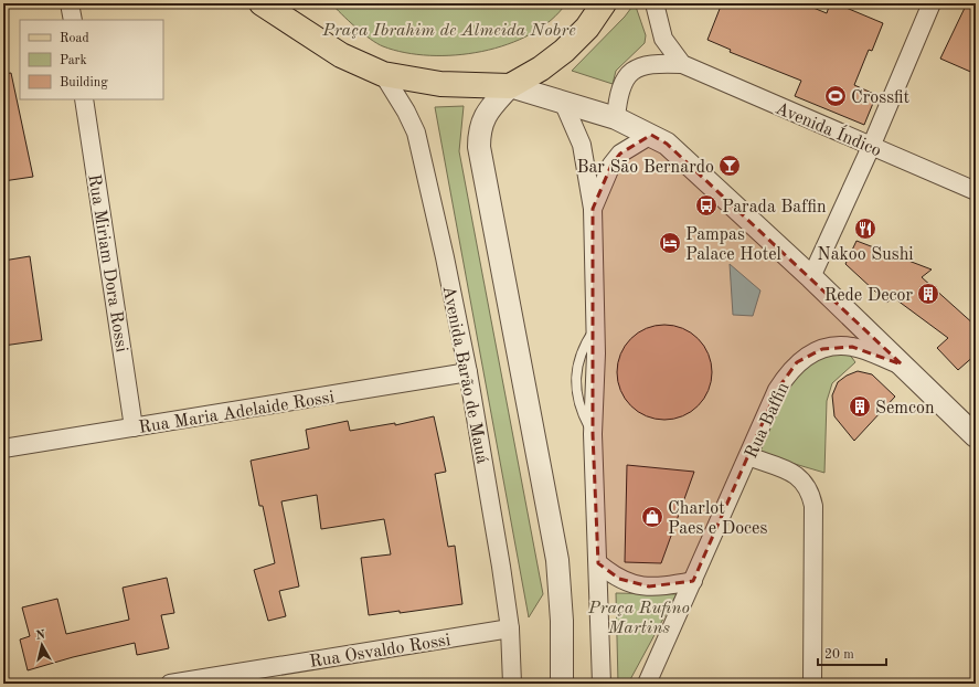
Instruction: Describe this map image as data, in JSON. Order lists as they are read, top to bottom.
{
  "streets": {
    "street": [
      "Avenida Índico",
      "Rua Miriam Dora Rossi",
      "Avenida Barão de Mauá",
      "Rua Maria Adelaide Rossi",
      "Rua Baffin",
      "Rua Osvaldo Rossi"
    ]
  },
  "crossings": [
    ["Rua Miriam Dora Rossi", "Rua Maria Adelaide Rossi"],
    ["Avenida Barão de Mauá", "Rua Maria Adelaide Rossi"],
    ["Avenida Barão de Mauá", "Rua Osvaldo Rossi"]
  ],
  "parks": ["Praça Ibrahim de Almeida Nobre", "Praça Rufino Martins"],
  "places": {
    "sports": ["Crossfit"],
    "bar": ["Bar São Bernardo"],
    "bus stop": ["Parada Baffin"],
    "restaurant": ["Nakoo Sushi"],
    "hotel": ["Pampas Palace Hotel"],
    "building": ["Rede Decor", "Semcon"],
    "shop": ["Charlot Paes e Doces"]
  },
  "legend": ["Road", "Park", "Building"],
  "scale_bar": "20 m",
  "north": "top"
}
